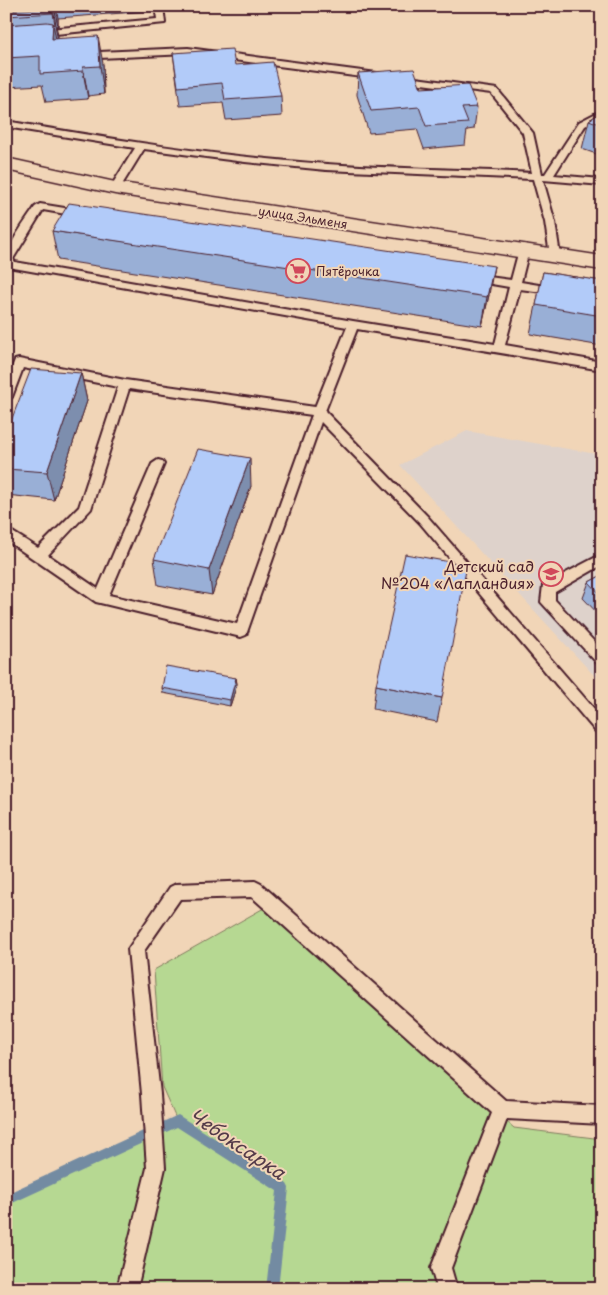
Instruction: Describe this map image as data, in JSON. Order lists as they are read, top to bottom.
{
  "streets": {
    "street": ["улица Эльменя"]
  },
  "water": ["Чебоксарка"],
  "places": {
    "supermarket": ["Пятёрочка"],
    "school or university": ["Детский сад №204 «Лапландия»"]
  }
}
